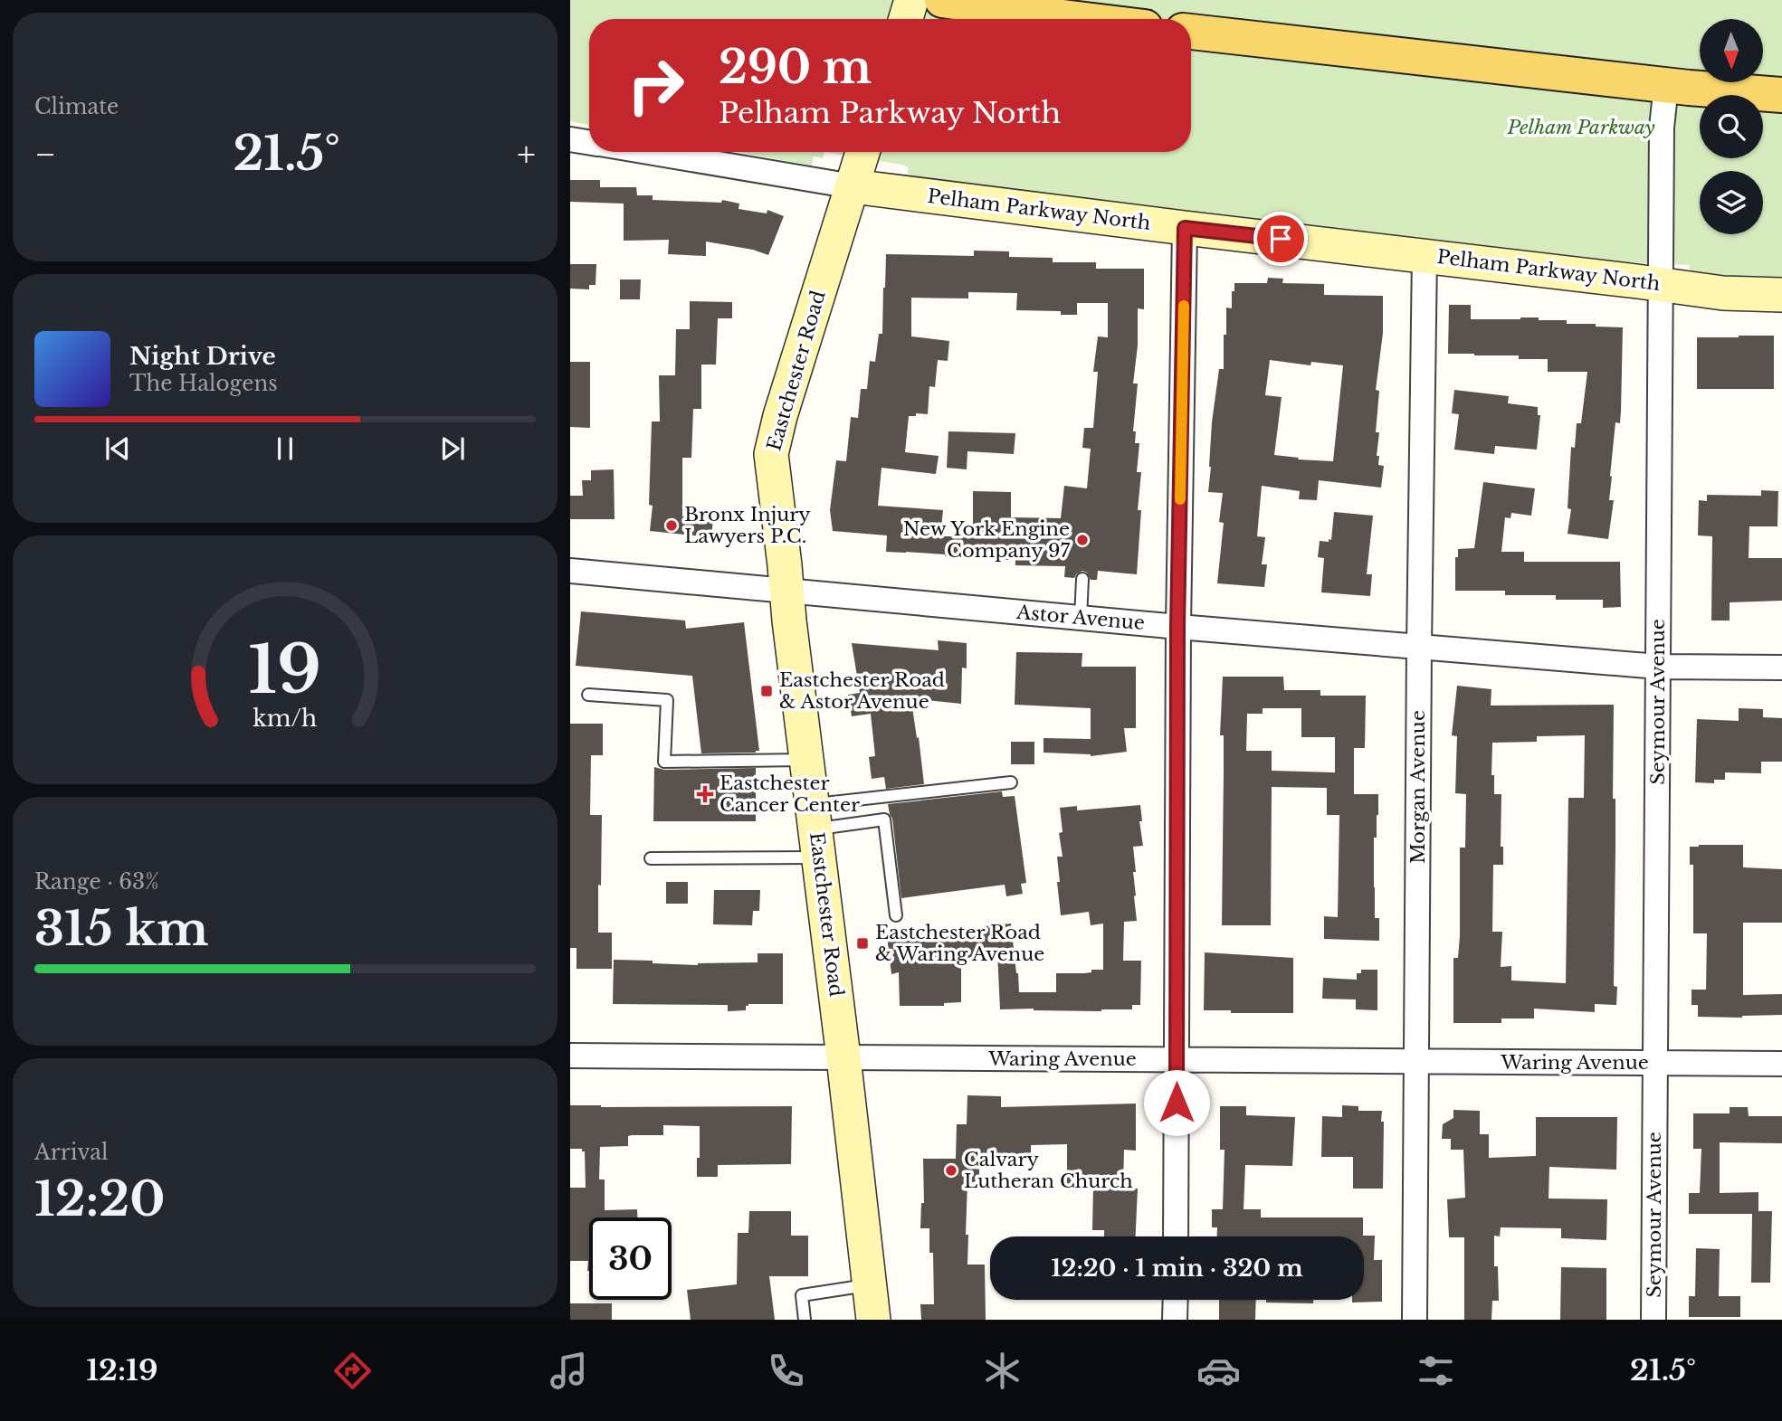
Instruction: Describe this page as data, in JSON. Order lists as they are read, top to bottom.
{
  "streets": {
    "main road": ["Pelham Parkway North", "Eastchester Road"],
    "street": [
      "Astor Avenue",
      "Seymour Avenue",
      "Morgan Avenue",
      "Waring Avenue"
    ]
  },
  "crossings": [
    ["Pelham Parkway North", "Eastchester Road"],
    ["Pelham Parkway North", "Seymour Avenue"],
    ["Pelham Parkway North", "Morgan Avenue"],
    ["Eastchester Road", "Astor Avenue"],
    ["Eastchester Road", "Waring Avenue"],
    ["Astor Avenue", "Seymour Avenue"],
    ["Astor Avenue", "Morgan Avenue"],
    ["Seymour Avenue", "Waring Avenue"],
    ["Morgan Avenue", "Waring Avenue"]
  ],
  "parks": ["Pelham Parkway"],
  "places": {
    "other": ["Bronx Injury Lawyers P.C.", "New York Engine Company 97", "Calvary Lutheran Church"],
    "transit": ["Eastchester Road & Astor Avenue", "Eastchester Road & Waring Avenue"],
    "health": ["Eastchester Cancer Center"]
  },
  "north": "bottom",
  "page": {
    "tile": [
      "Climate",
      ["Range · 63%", "315 km"],
      ["Arrival", "12:20"]
    ],
    "turn": ["290 m", "Pelham Parkway North"],
    "heat": ["−", "21.5°", "+"],
    "song": ["Night Drive", "The Halogens"],
    "limit": "30",
    "trip": "12:20 · 1 min · 320 m",
    "tabs": ["12:19", "21.5°"],
    "gauge": ["19", "km/h"]
  }
}
